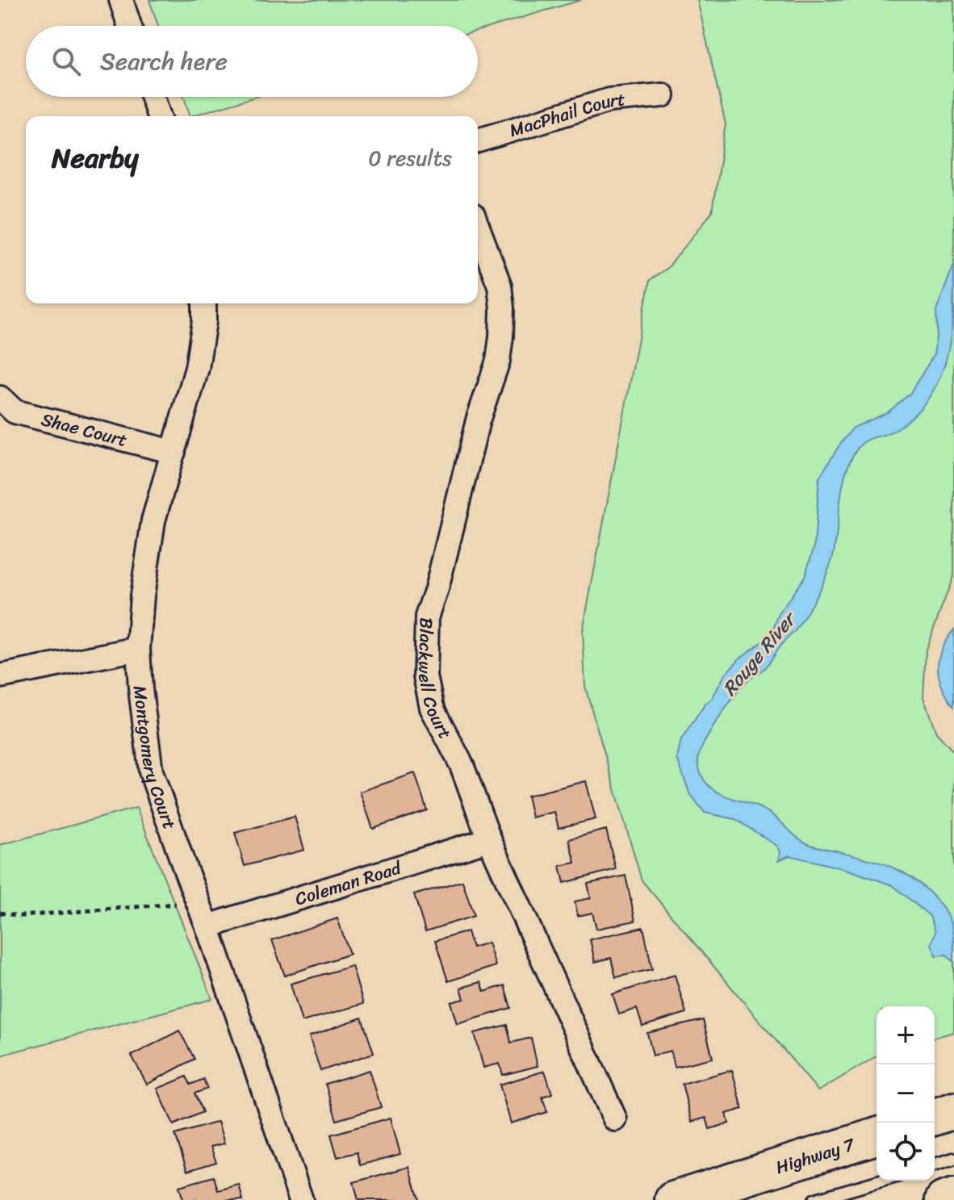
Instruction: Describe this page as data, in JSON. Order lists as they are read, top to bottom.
{
  "streets": {
    "main road": ["Highway 7"],
    "street": [
      "MacPhail Court",
      "Shae Court",
      "Blackwell Court",
      "Montgomery Court",
      "Coleman Road"
    ]
  },
  "crossings": [
    ["Shae Court", "Montgomery Court"],
    ["Blackwell Court", "Coleman Road"],
    ["Montgomery Court", "Coleman Road"]
  ],
  "water": ["Rouge River"],
  "page": {
    "search": "Search here",
    "heading": ["Nearby", "0 results"],
    "map_buttons": ["+", "−"]
  }
}
